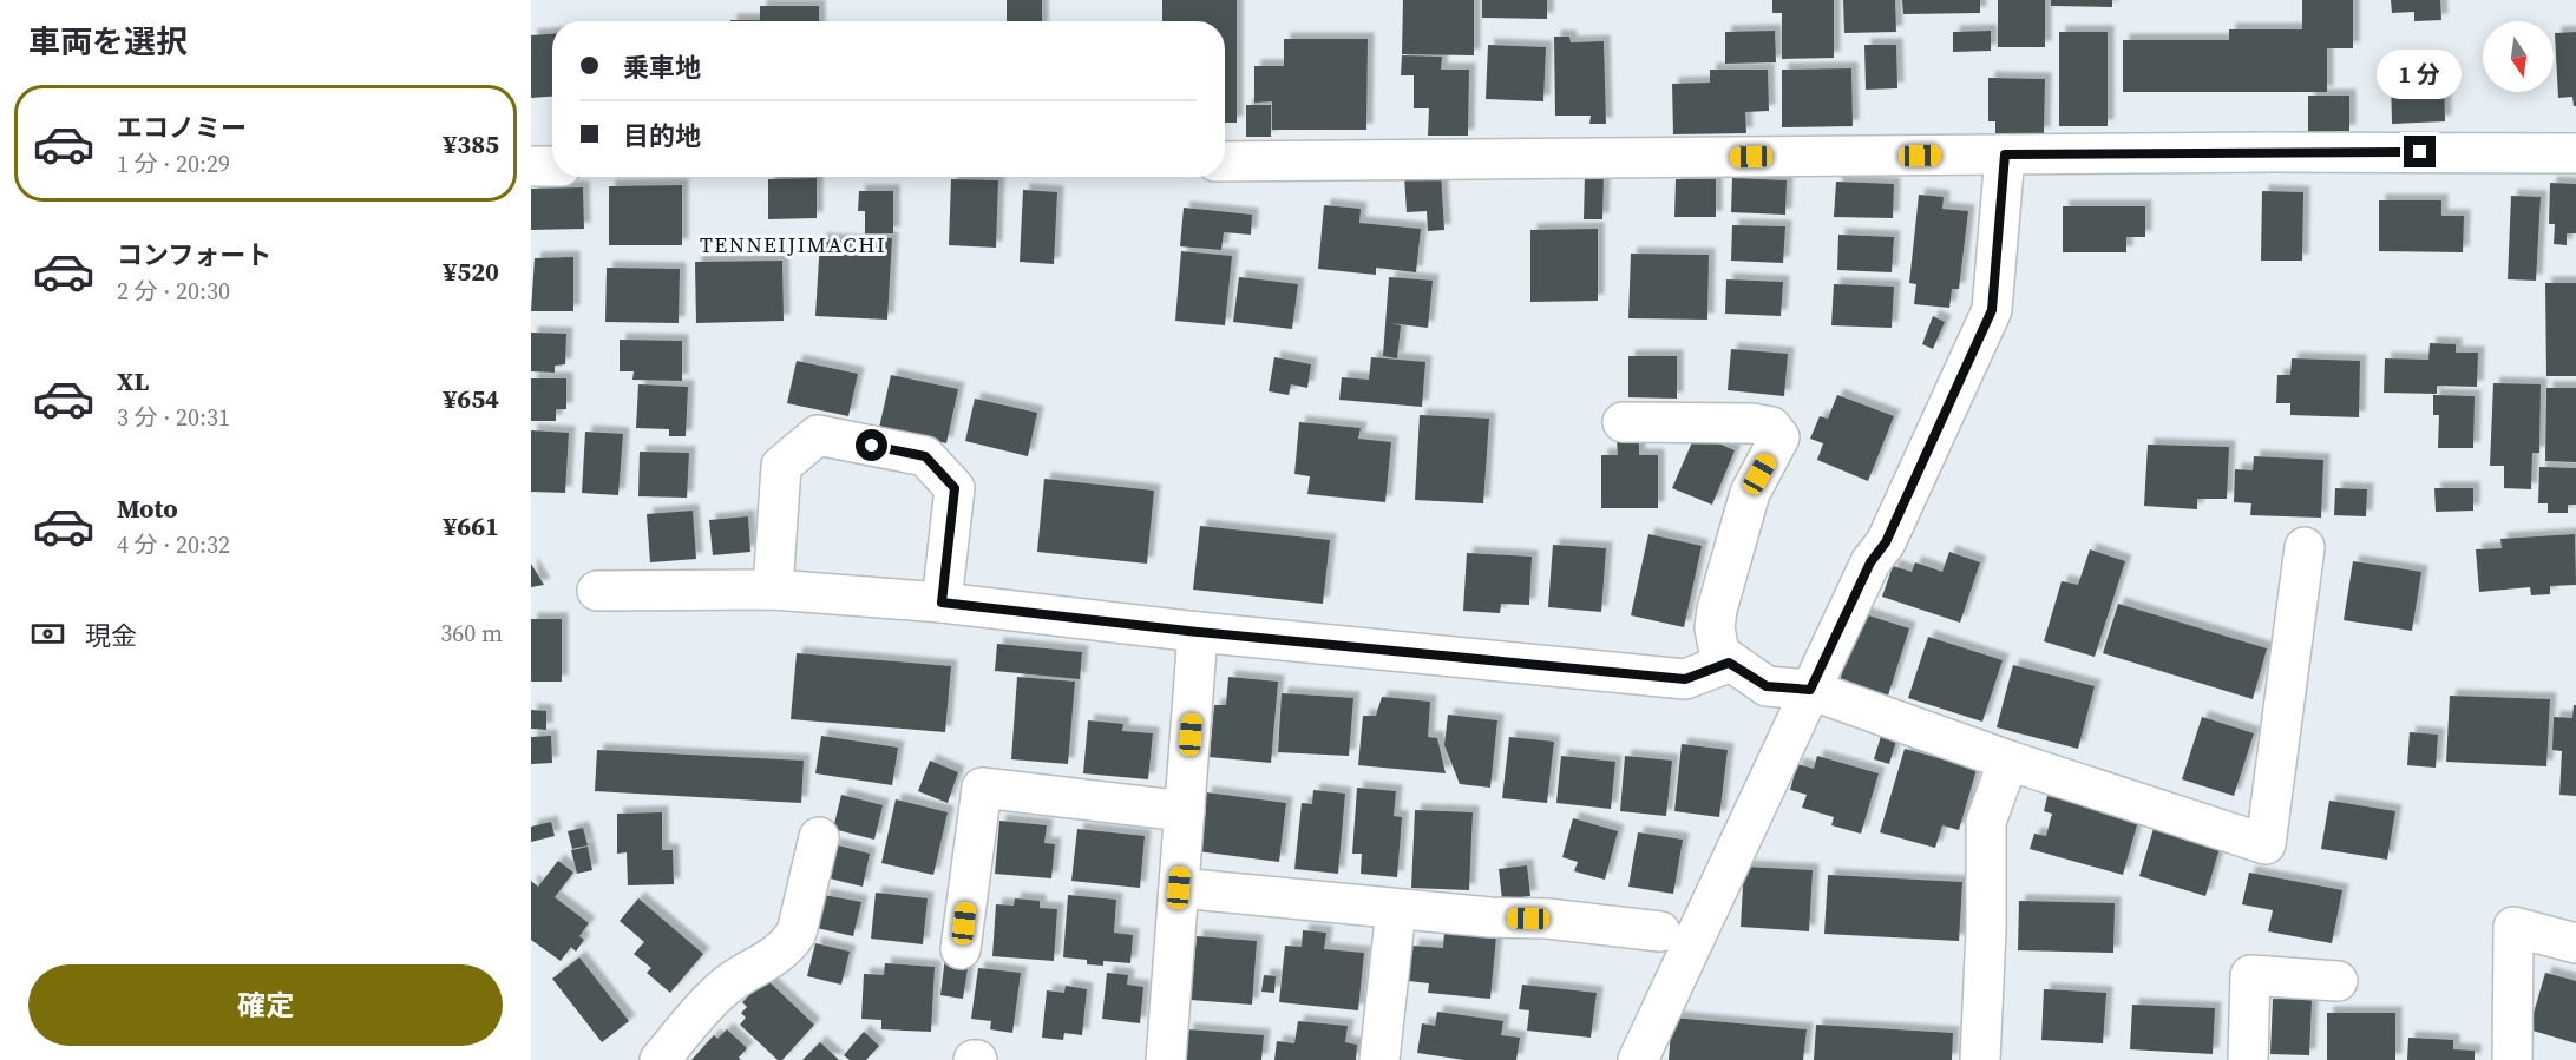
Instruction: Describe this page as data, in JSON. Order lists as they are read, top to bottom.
{
  "districts": ["TENNEIJIMACHI"],
  "north": "bottom",
  "page": {
    "heading": "車両を選択",
    "banner": ["乗車地", "目的地"],
    "bubble": "1 分",
    "list": [
      {
        "name": "エコノミー",
        "note": "1 分 · 20:29",
        "value": "¥385"
      },
      {
        "name": "コンフォート",
        "note": "2 分 · 20:30",
        "value": "¥520"
      },
      {
        "name": "XL",
        "note": "3 分 · 20:31",
        "value": "¥654"
      },
      {
        "name": "Moto",
        "note": "4 分 · 20:32",
        "value": "¥661"
      }
    ],
    "pay": ["現金", "360 m"],
    "buttons": "確定"
  }
}
